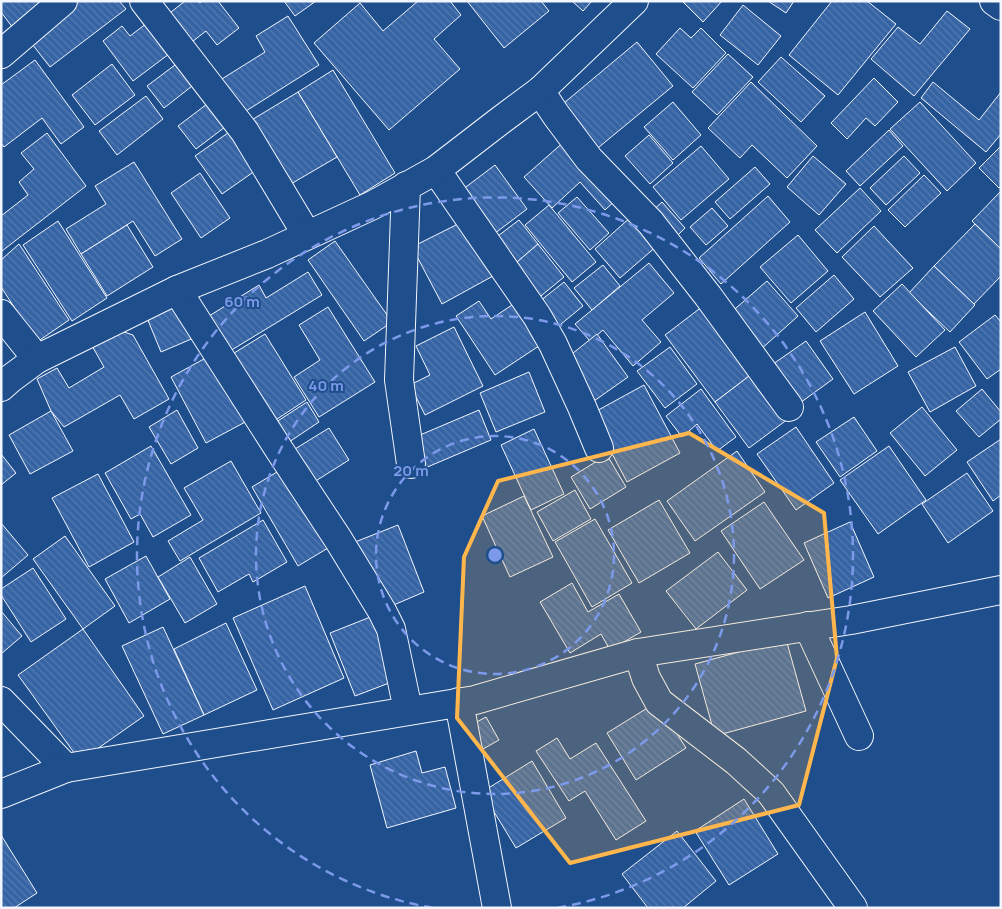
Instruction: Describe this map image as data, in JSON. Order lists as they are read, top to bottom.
{
  "rings": ["60 m", "40 m", "20 m"]
}
